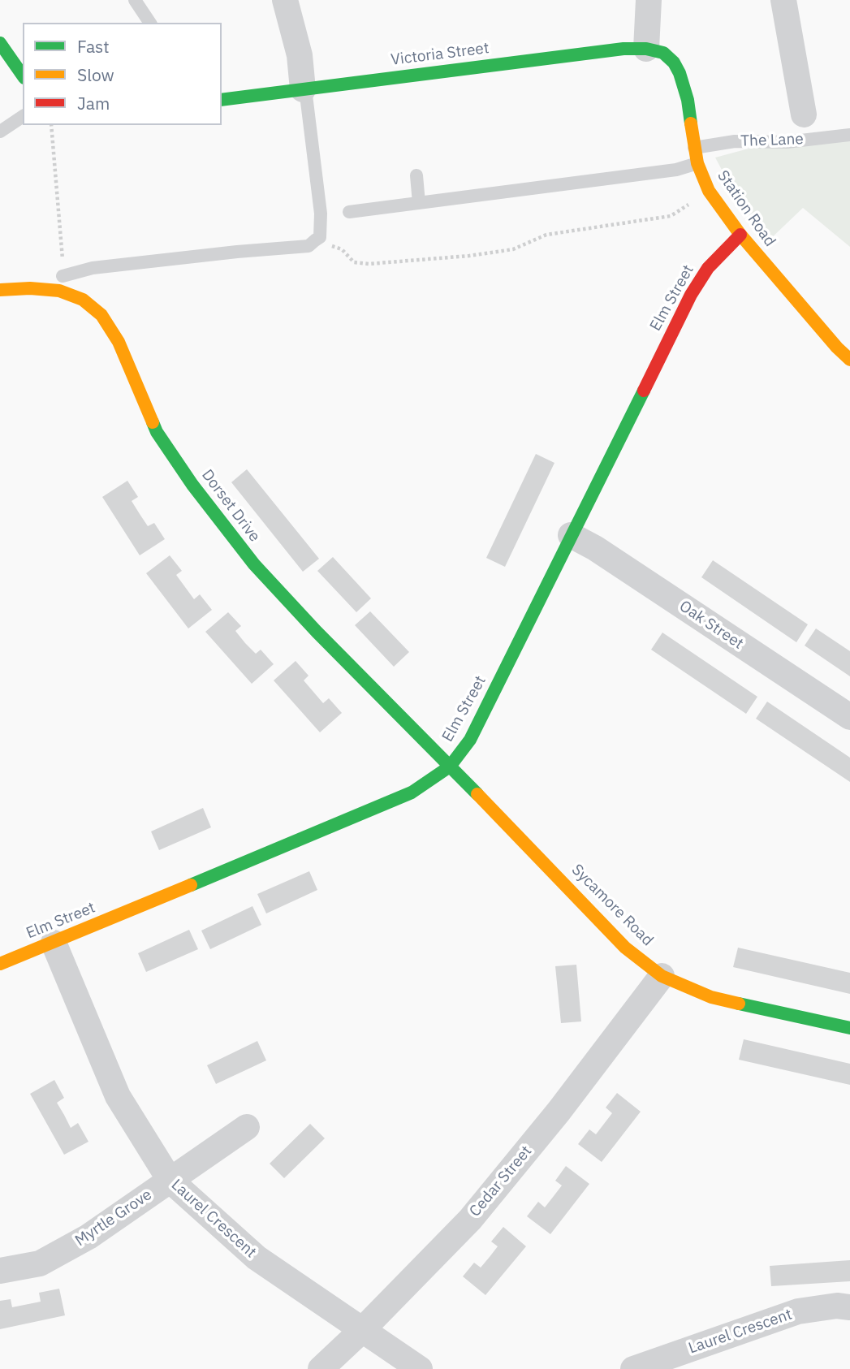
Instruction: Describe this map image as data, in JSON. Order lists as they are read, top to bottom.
{
  "streets": {
    "street": [
      "Victoria Street",
      "Station Road",
      "Elm Street",
      "Dorset Drive",
      "Oak Street",
      "Sycamore Road",
      "Cedar Street",
      "Myrtle Grove",
      "Laurel Crescent"
    ],
    "lane": ["The Lane"]
  },
  "crossings": [
    ["Victoria Street", "Station Road"],
    ["The Lane", "Station Road"],
    ["Station Road", "Elm Street"],
    ["Elm Street", "Dorset Drive"],
    ["Elm Street", "Oak Street"],
    ["Elm Street", "Sycamore Road"],
    ["Elm Street", "Laurel Crescent"],
    ["Dorset Drive", "Sycamore Road"],
    ["Sycamore Road", "Cedar Street"],
    ["Cedar Street", "Laurel Crescent"],
    ["Myrtle Grove", "Laurel Crescent"]
  ],
  "legend": ["Fast", "Slow", "Jam"]
}
